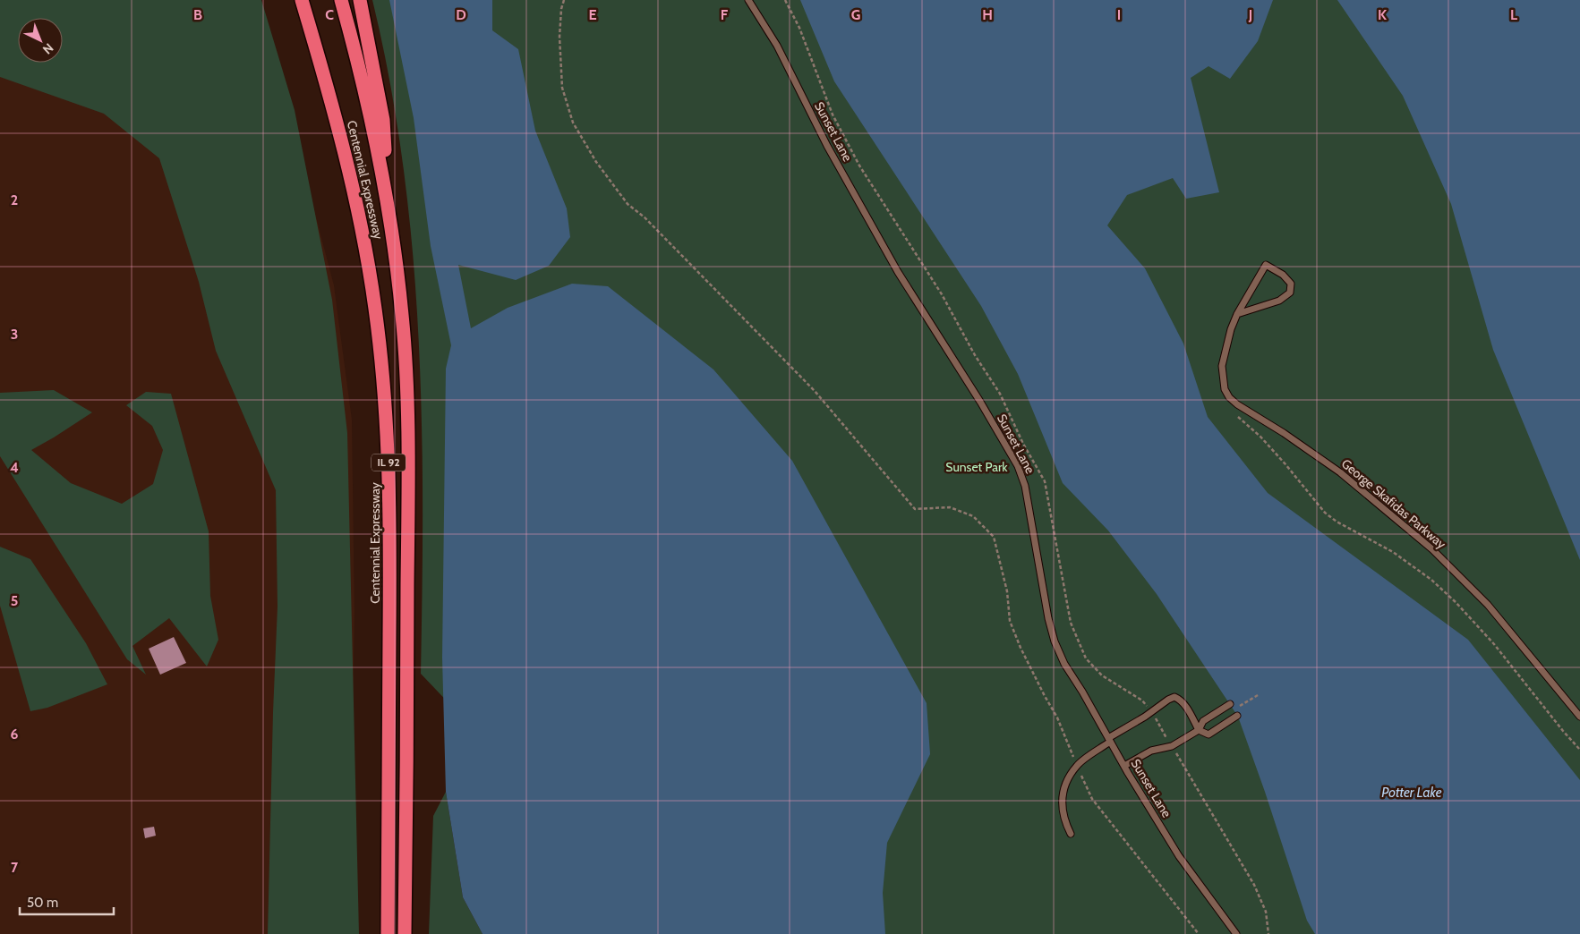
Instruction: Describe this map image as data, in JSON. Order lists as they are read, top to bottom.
{
  "streets": {
    "highway": ["Centennial Expressway", "IL 92"],
    "lane": ["Sunset Lane", "George Skafidas Parkway"]
  },
  "water": ["Potter Lake"],
  "parks": ["Sunset Park"],
  "scale_bar": "50 m",
  "north": "bottom right",
  "grid": {
    "columns": [
      "B",
      "C",
      "D",
      "E",
      "F",
      "G",
      "H",
      "I",
      "J",
      "K",
      "L"
    ],
    "rows": [
      "2",
      "3",
      "4",
      "5",
      "6",
      "7"
    ]
  }
}
